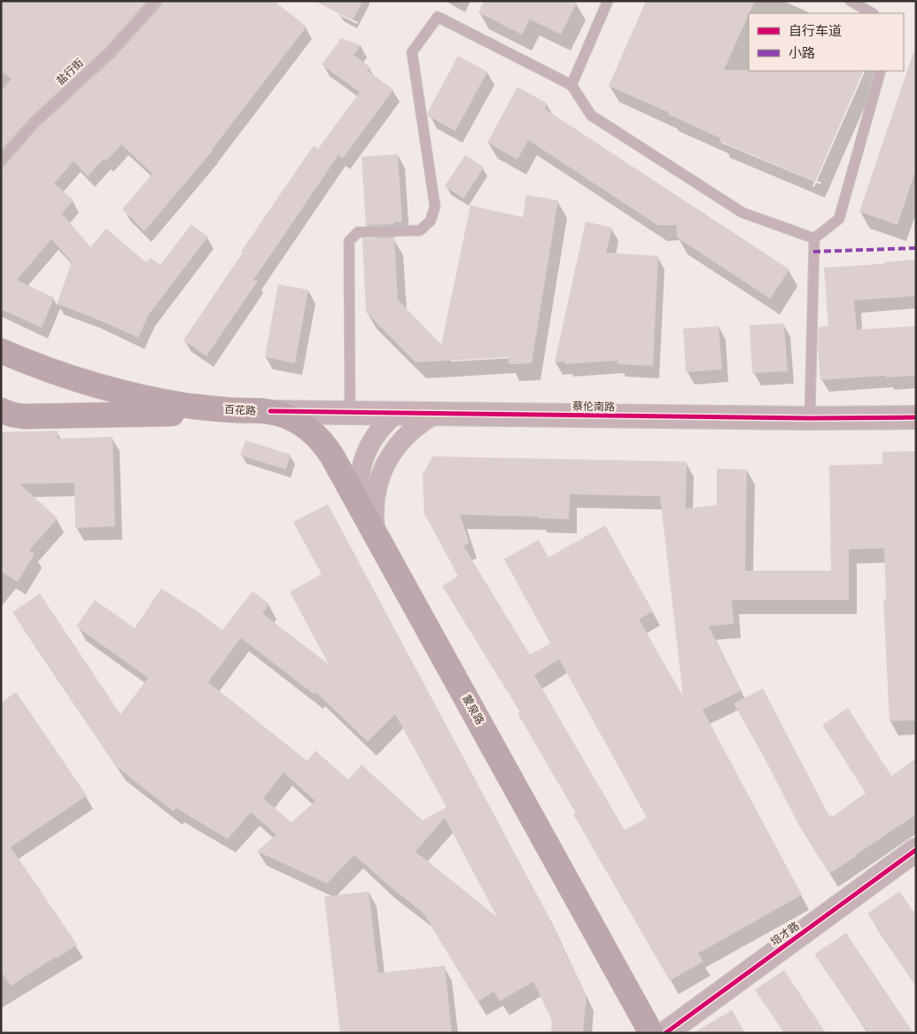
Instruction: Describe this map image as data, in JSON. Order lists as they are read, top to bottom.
{
  "streets": {
    "main road": ["百花路", "蒙泉路"],
    "street": ["蔡伦南路", "培才路"],
    "lane": ["盐行街"]
  },
  "crossings": [
    ["蔡伦南路", "百花路"],
    ["蔡伦南路", "蒙泉路"],
    ["百花路", "蒙泉路"]
  ],
  "legend": ["自行车道", "小路"]
}
